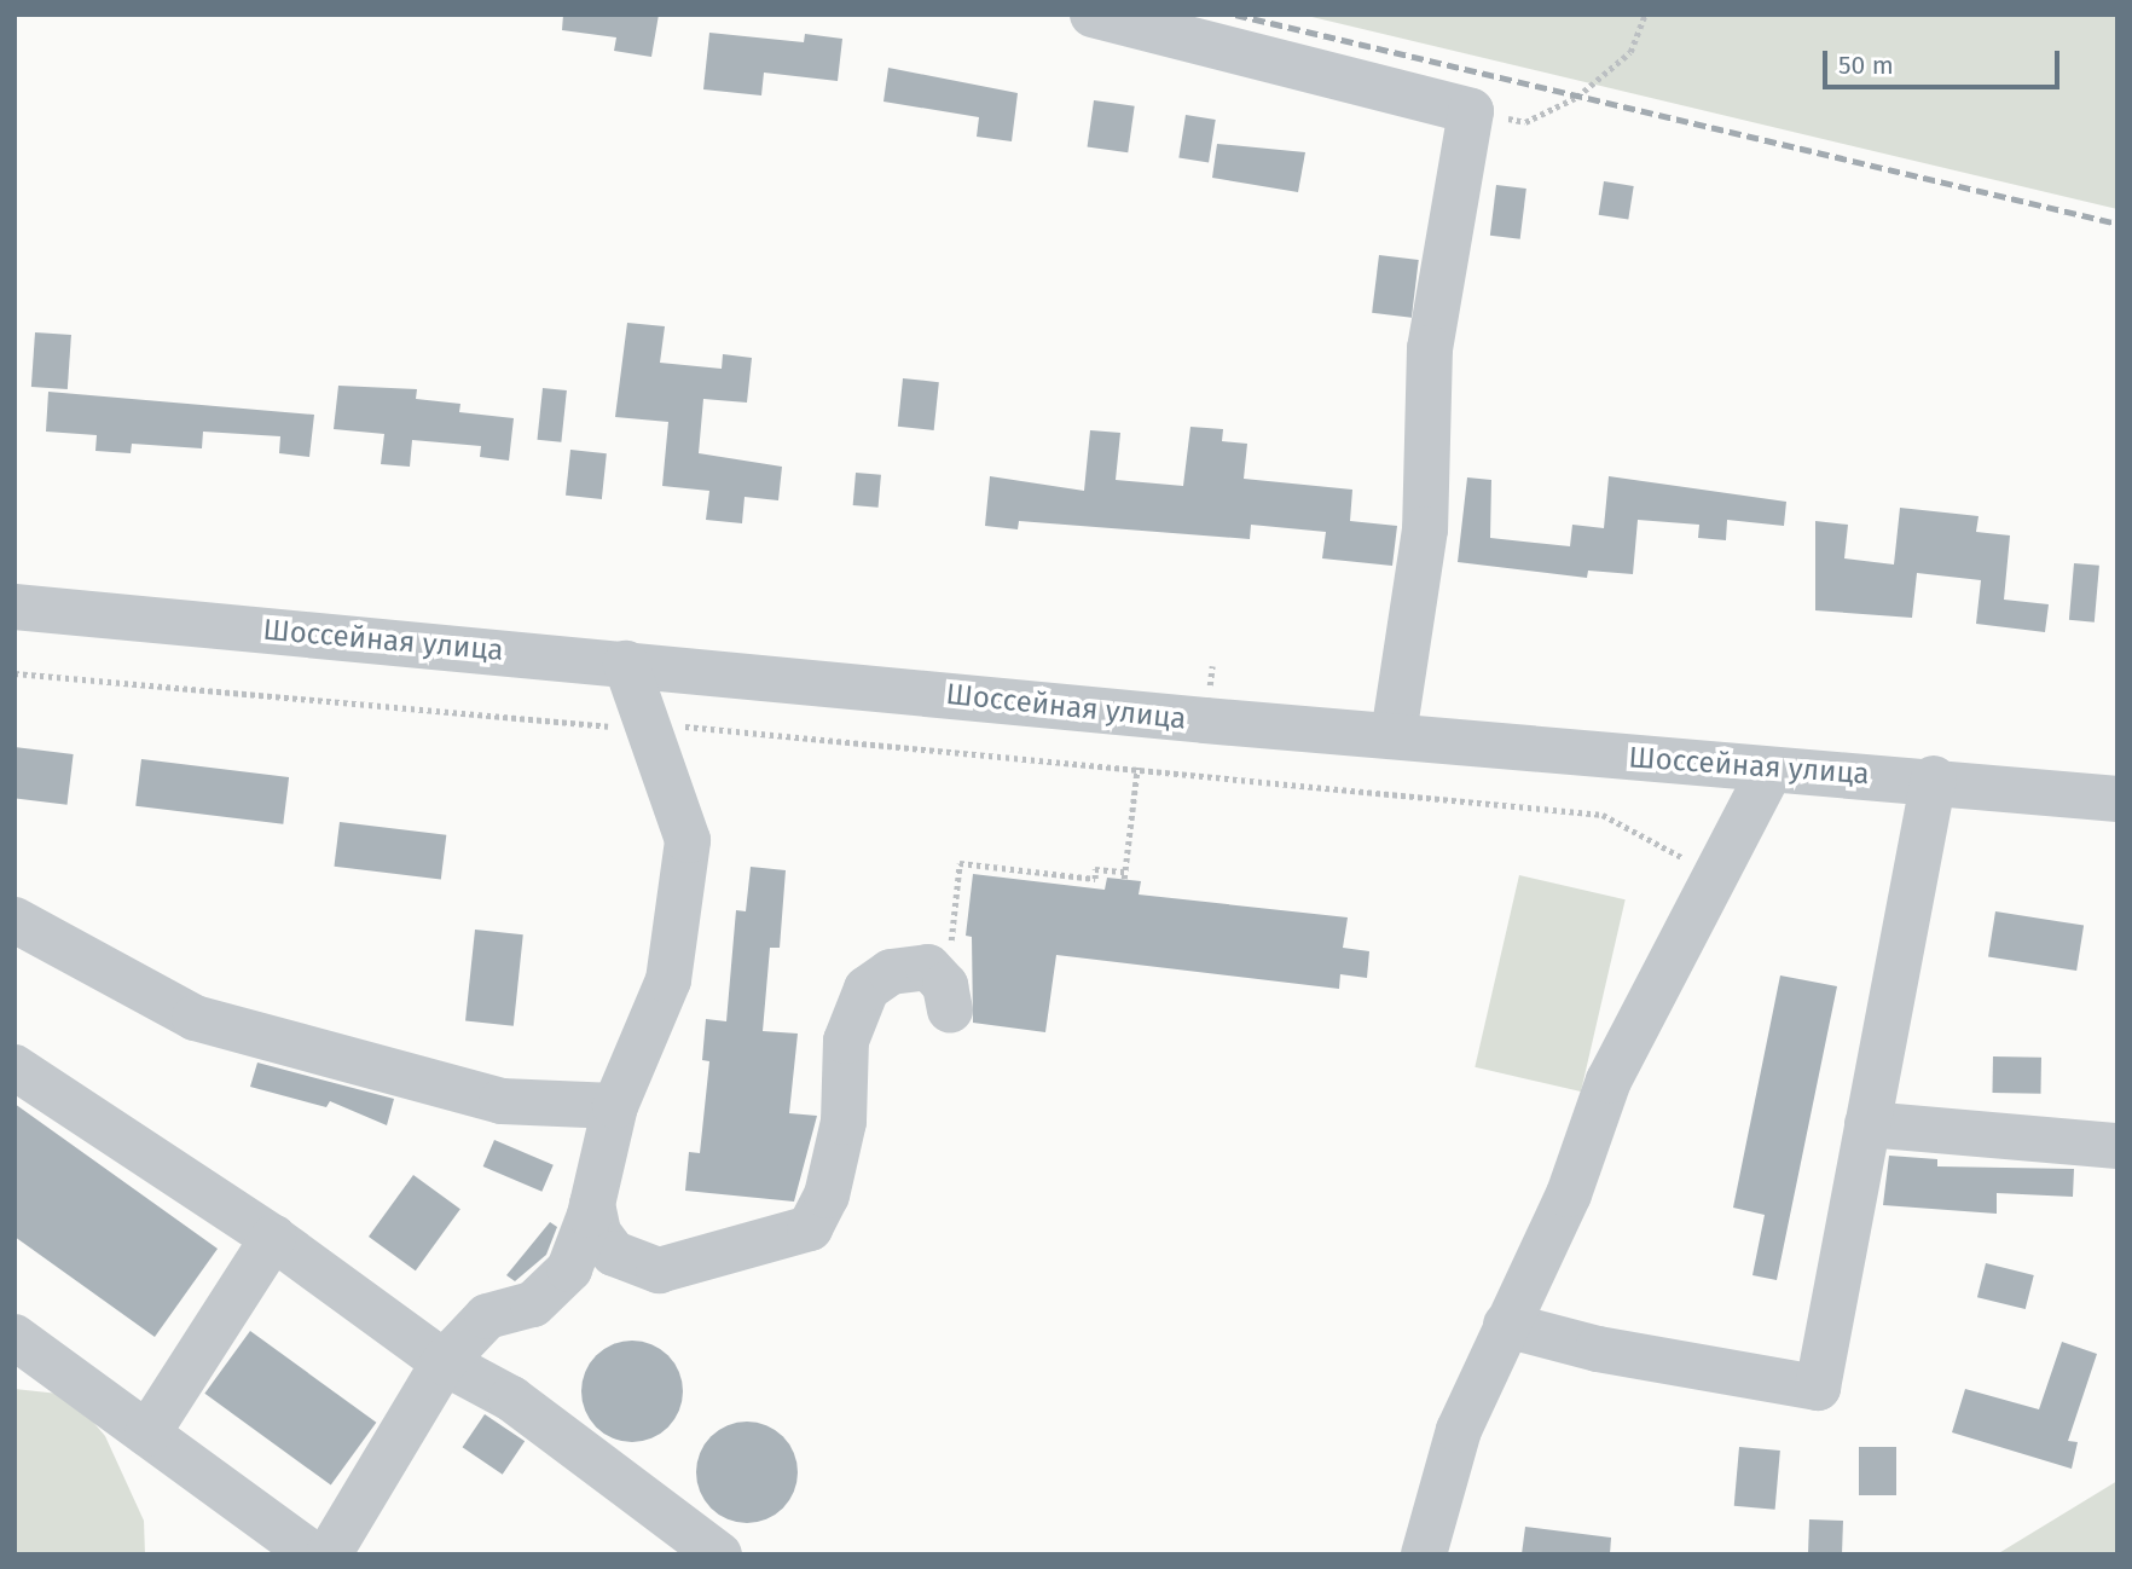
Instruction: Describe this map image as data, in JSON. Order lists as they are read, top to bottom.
{
  "streets": {
    "street": ["Шоссейная улица"]
  },
  "scale_bar": "50 m"
}
